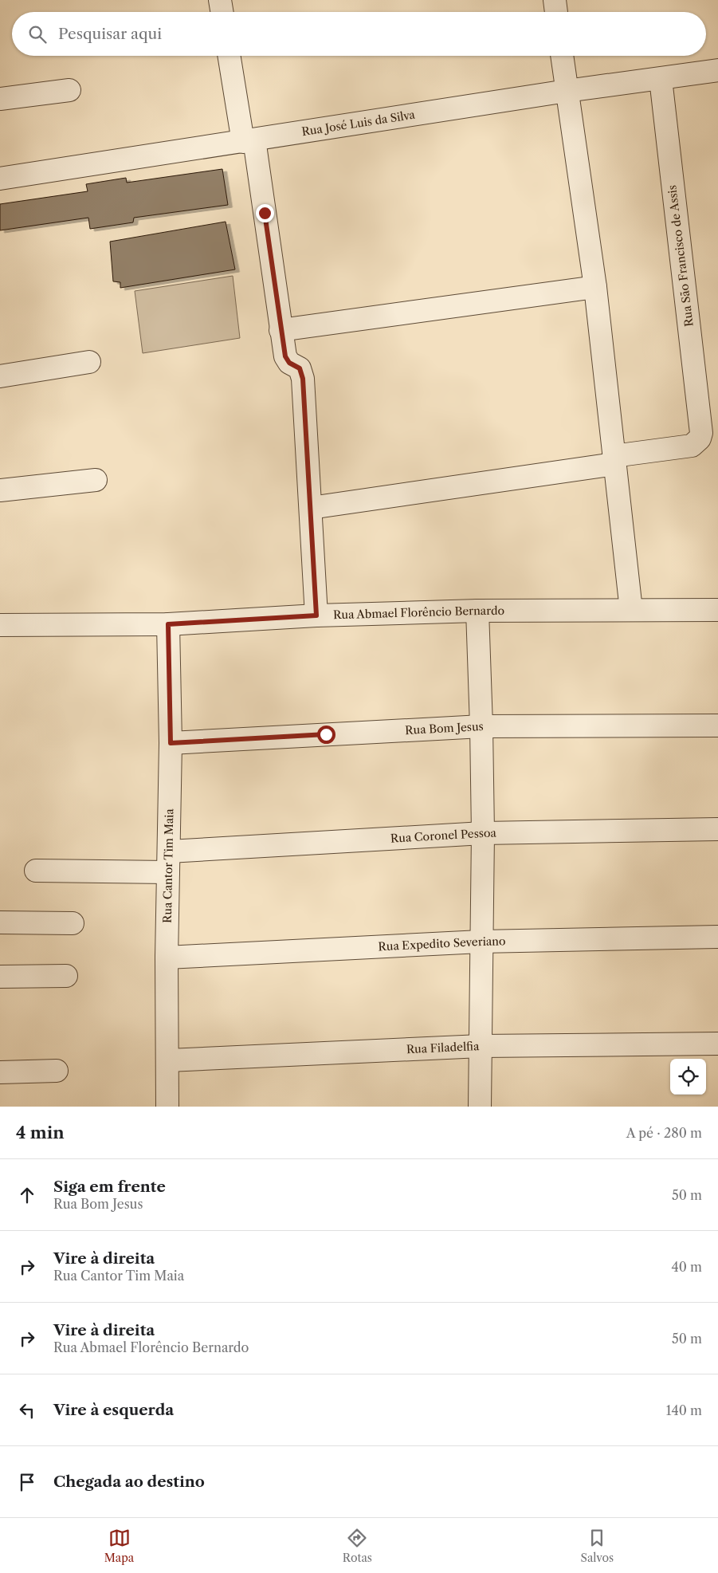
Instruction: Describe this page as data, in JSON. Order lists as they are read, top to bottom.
{
  "streets": {
    "street": [
      "Rua José Luis da Silva",
      "Rua São Francisco de Assis",
      "Rua Abmael Florêncio Bernardo",
      "Rua Bom Jesus",
      "Rua Coronel Pessoa",
      "Rua Cantor Tim Maia",
      "Rua Expedito Severiano",
      "Rua Filadelfia"
    ]
  },
  "crossings": [
    ["Rua José Luis da Silva", "Rua São Francisco de Assis"],
    ["Rua Abmael Florêncio Bernardo", "Rua Cantor Tim Maia"],
    ["Rua Bom Jesus", "Rua Cantor Tim Maia"],
    ["Rua Coronel Pessoa", "Rua Cantor Tim Maia"],
    ["Rua Cantor Tim Maia", "Rua Expedito Severiano"],
    ["Rua Cantor Tim Maia", "Rua Filadelfia"]
  ],
  "page": {
    "search": "Pesquisar aqui",
    "heading": ["4 min", "A pé · 280 m"],
    "list": [
      ["Siga em frente", "Rua Bom Jesus", "50 m"],
      ["Vire à direita", "Rua Cantor Tim Maia", "40 m"],
      ["Vire à direita", "Rua Abmael Florêncio Bernardo", "50 m"],
      ["Vire à esquerda", "140 m"],
      "Chegada ao destino"
    ],
    "nav": ["Mapa", "Rotas", "Salvos"]
  }
}
